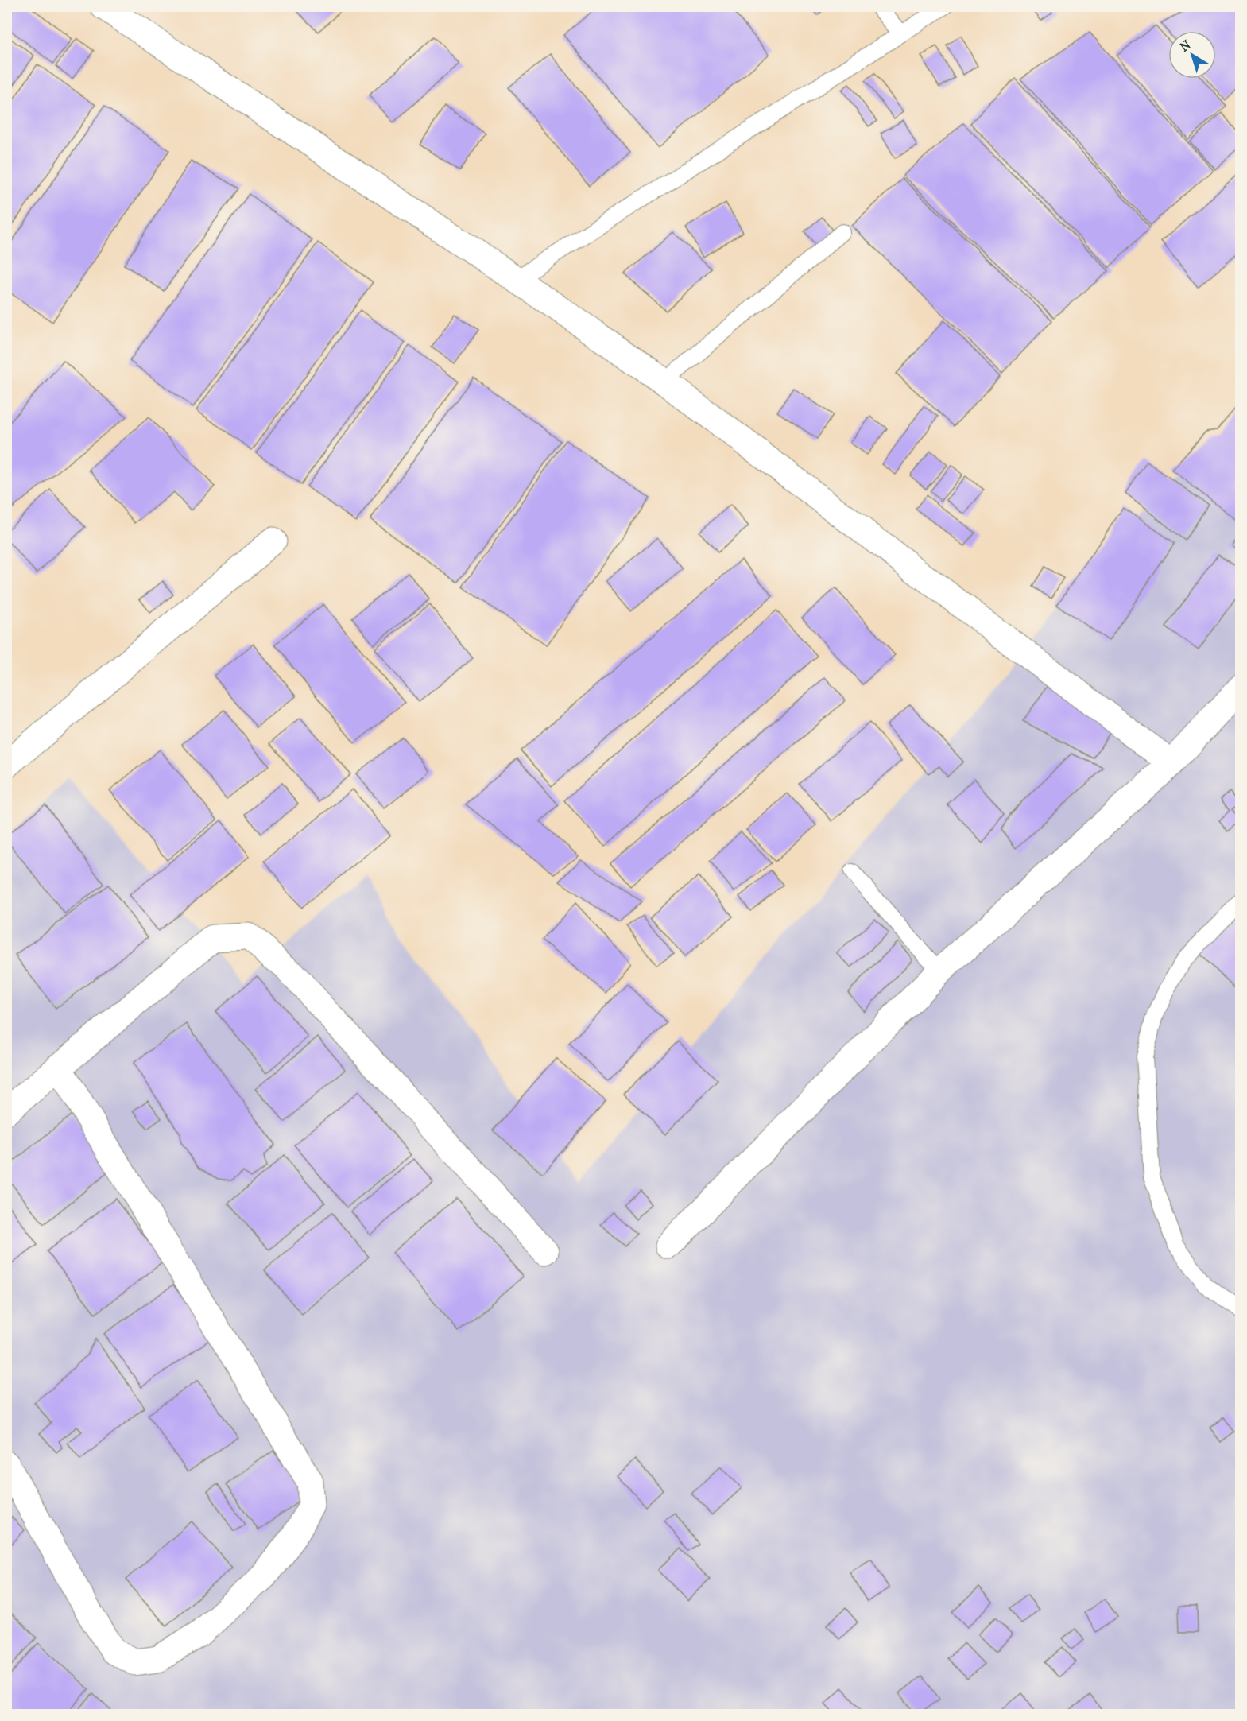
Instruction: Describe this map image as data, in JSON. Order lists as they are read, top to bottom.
{
  "north": "top left"
}
